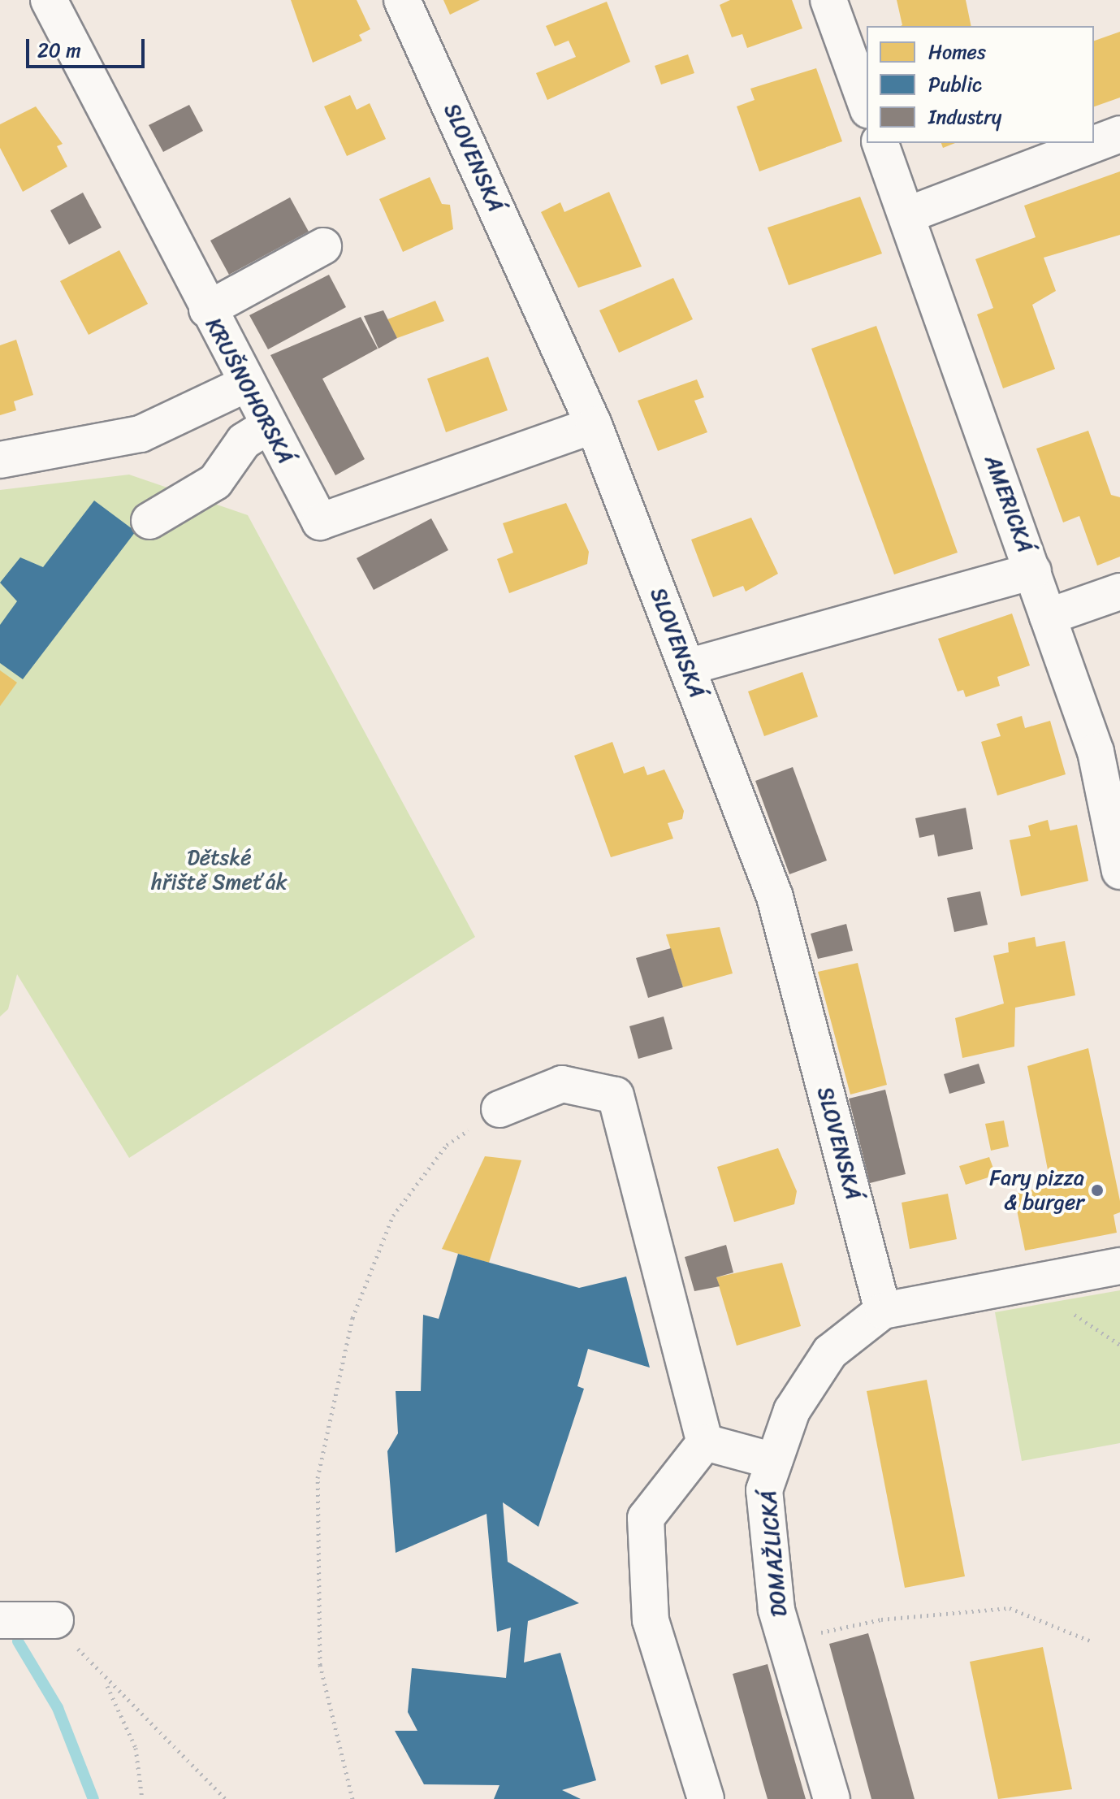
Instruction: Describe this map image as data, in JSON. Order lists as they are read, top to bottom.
{
  "streets": {
    "street": [
      "SLOVENSKÁ",
      "KRUŠNOHORSKÁ",
      "AMERICKÁ",
      "DOMAŽLICKÁ"
    ]
  },
  "crossings": [
    ["SLOVENSKÁ", "KRUŠNOHORSKÁ"],
    ["SLOVENSKÁ", "DOMAŽLICKÁ"]
  ],
  "parks": ["Dětské hřiště Smeťák"],
  "places": ["Fary pizza & burger"],
  "legend": ["Homes", "Public", "Industry"],
  "scale_bar": "20 m"
}
